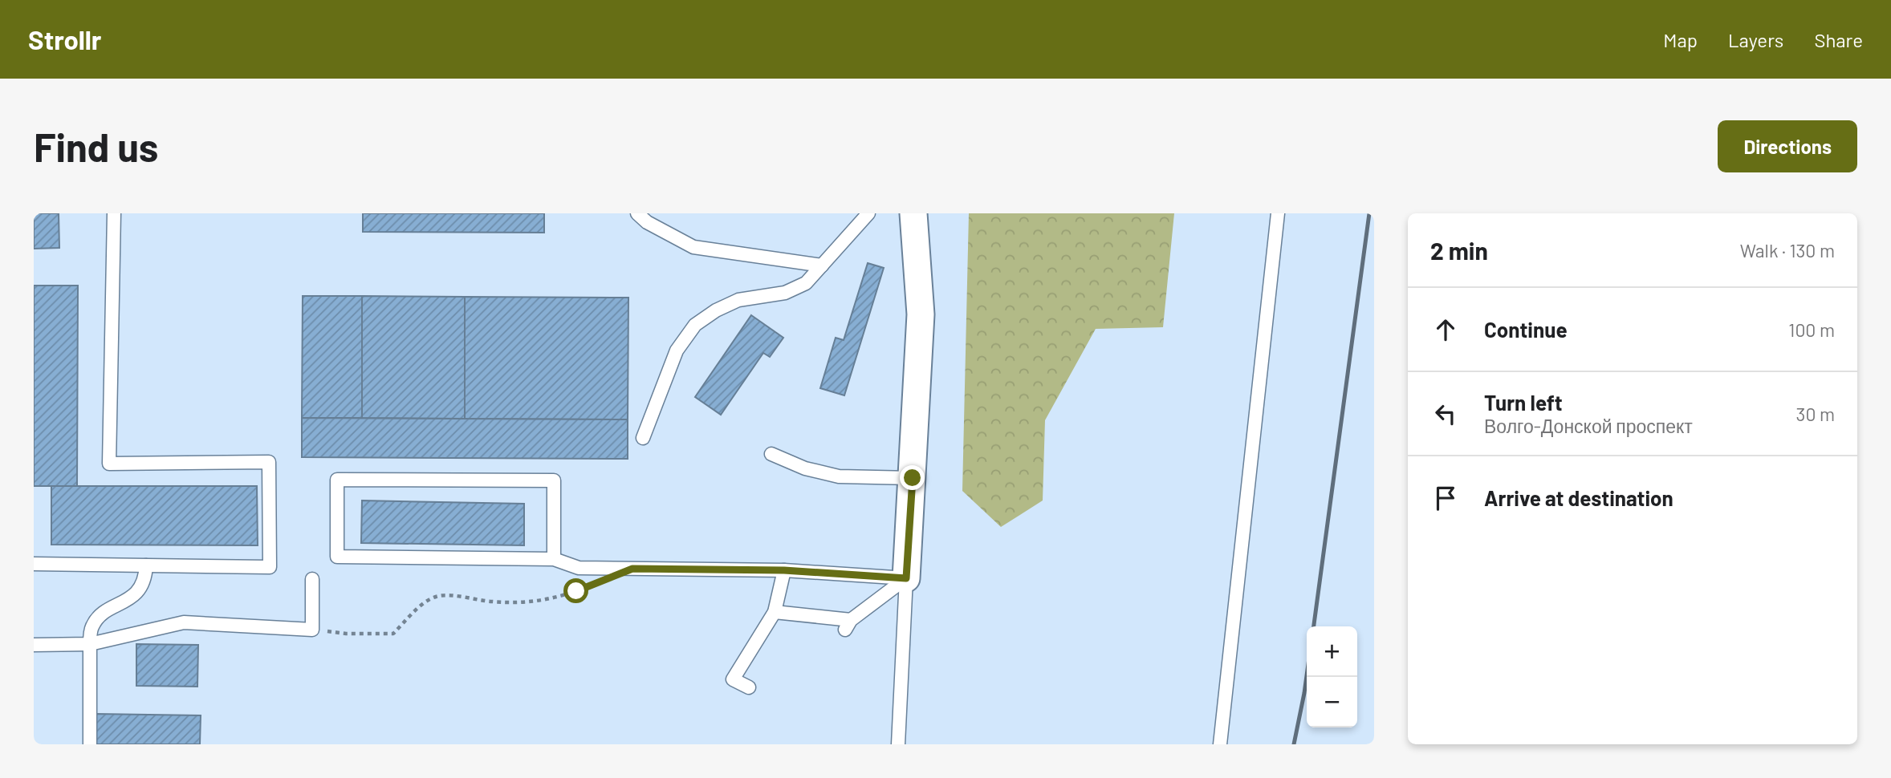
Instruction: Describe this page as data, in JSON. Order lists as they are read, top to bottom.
{
  "page": {
    "header": "Strollr",
    "nav": ["Map", "Layers", "Share"],
    "buttons": "Directions",
    "title": "Find us",
    "heading": ["2 min", "Walk · 130 m"],
    "list": [
      ["Continue", "100 m"],
      ["Turn left", "Волго-Донской проспект", "30 m"],
      "Arrive at destination"
    ],
    "map_buttons": ["+", "−"]
  }
}
